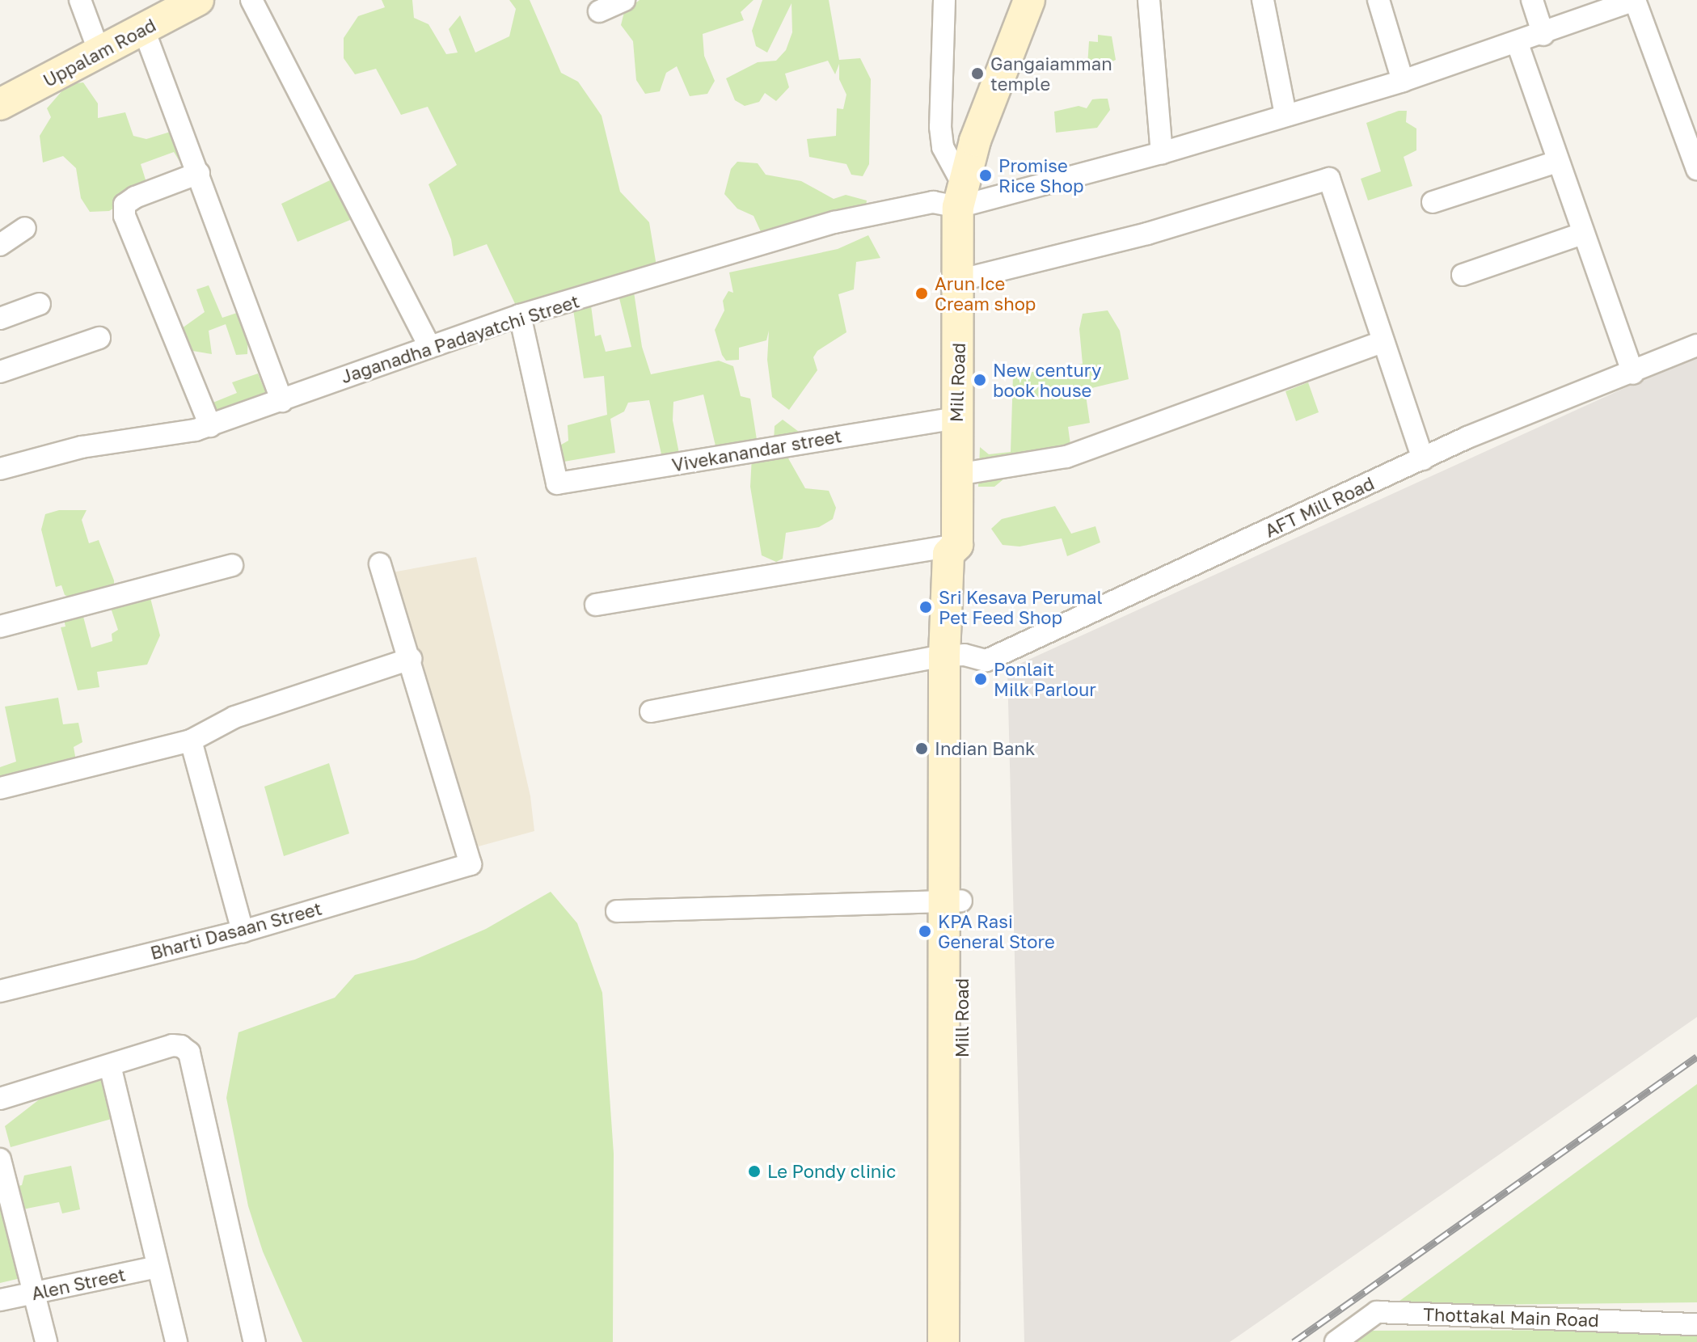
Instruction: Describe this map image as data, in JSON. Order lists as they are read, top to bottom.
{
  "streets": {
    "main road": ["Uppalam Road", "Mill Road"],
    "street": [
      "Jaganadha Padayatchi Street",
      "Vivekanandar street",
      "AFT Mill Road",
      "Bharti Dasaan Street",
      "Alen Street",
      "Thottakal Main Road"
    ]
  },
  "crossings": [
    ["Jaganadha Padayatchi Street", "Mill Road"],
    ["Jaganadha Padayatchi Street", "Vivekanandar street"],
    ["Mill Road", "Vivekanandar street"],
    ["Mill Road", "AFT Mill Road"]
  ],
  "places": [
    "Gangaiamman temple",
    "Promise Rice Shop",
    "Arun Ice Cream shop",
    "New century book house",
    "Sri Kesava Perumal Pet Feed Shop",
    "Ponlait Milk Parlour",
    "Indian Bank",
    "KPA Rasi General Store",
    "Le Pondy clinic"
  ]
}
